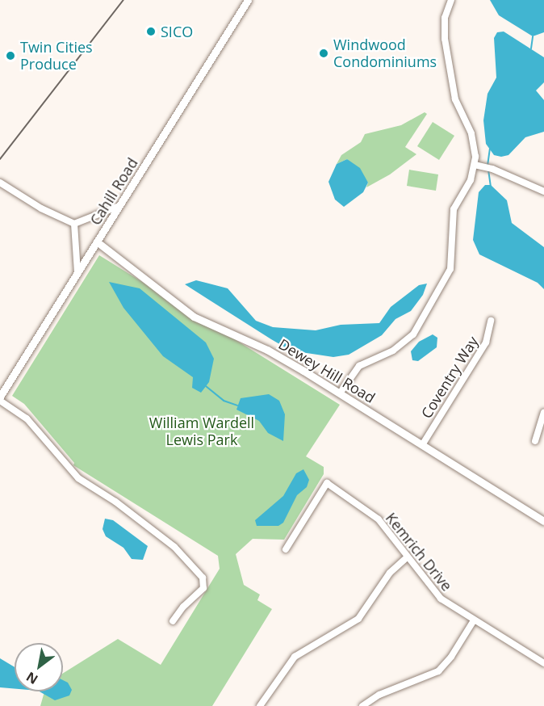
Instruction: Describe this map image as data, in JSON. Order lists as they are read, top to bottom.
{
  "streets": {
    "street": [
      "Cahill Road",
      "Dewey Hill Road",
      "Coventry Way",
      "Kemrich Drive"
    ]
  },
  "crossings": [
    ["Cahill Road", "Dewey Hill Road"],
    ["Dewey Hill Road", "Coventry Way"]
  ],
  "parks": ["William Wardell Lewis Park"],
  "places": ["SICO", "Windwood Condominiums", "Twin Cities Produce"],
  "north": "bottom left"
}
